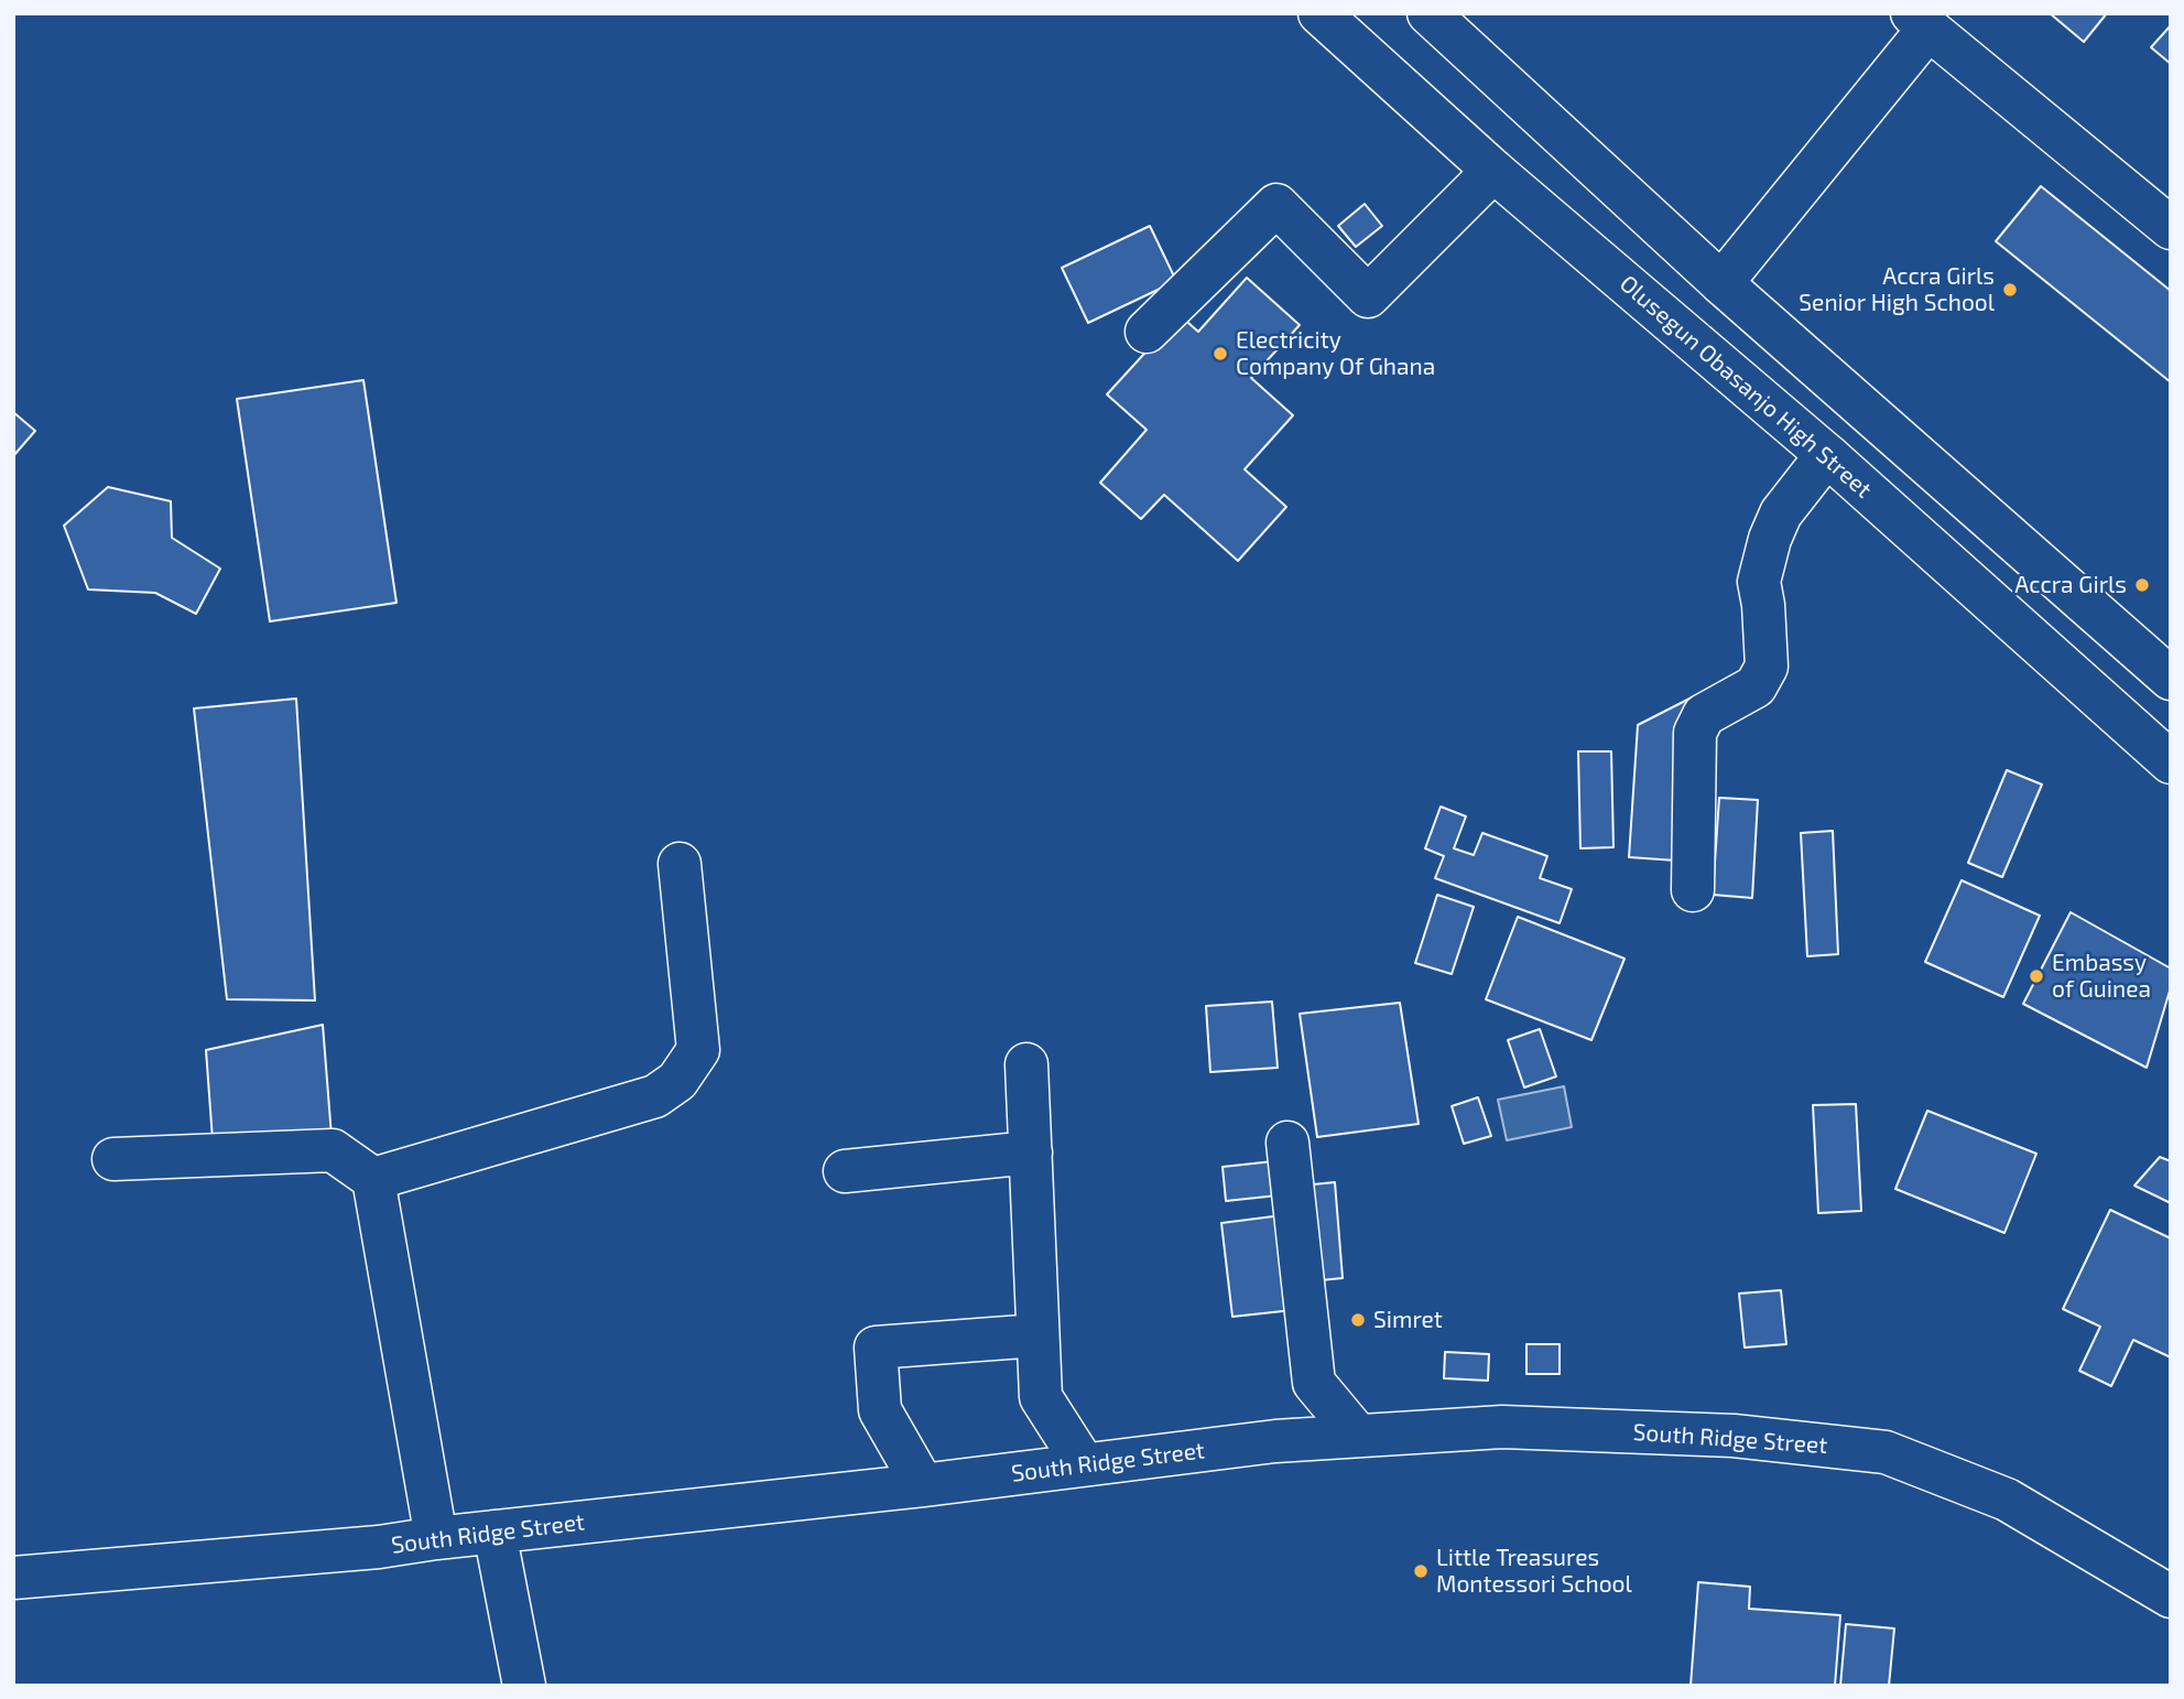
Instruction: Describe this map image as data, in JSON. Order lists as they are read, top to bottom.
{
  "streets": {
    "street": ["Olusegun Obasanjo High Street", "South Ridge Street"]
  },
  "places": [
    "Accra Girls Senior High School",
    "Electricity Company Of Ghana",
    "Accra Girls",
    "Embassy of Guinea",
    "Simret",
    "Little Treasures Montessori School"
  ]
}
